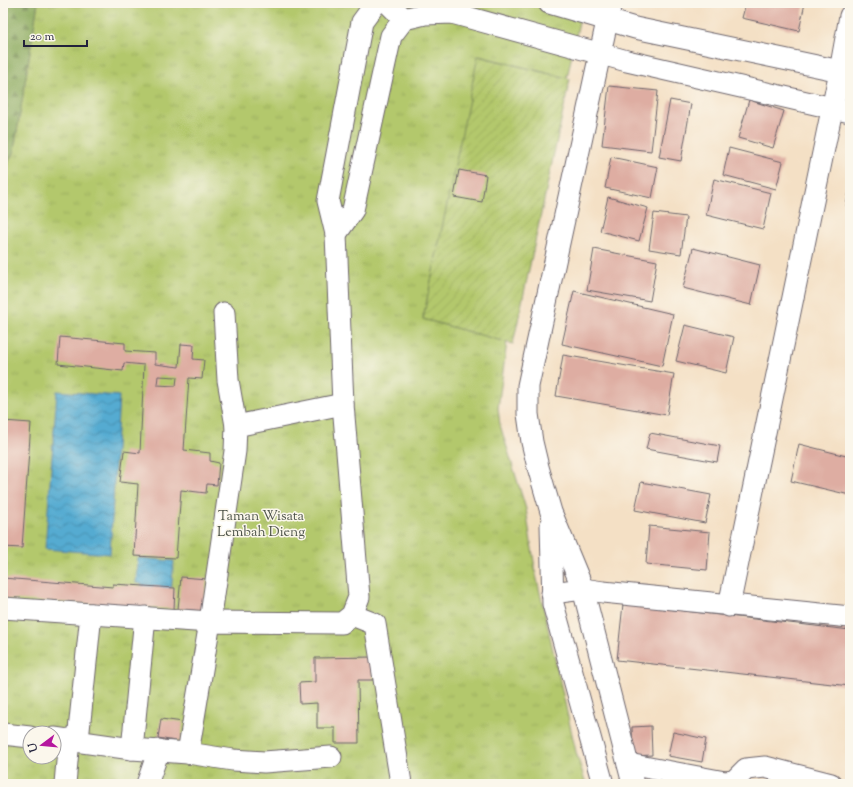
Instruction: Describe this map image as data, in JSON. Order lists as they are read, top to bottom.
{
  "parks": ["Taman Wisata Lembah Dieng"],
  "scale_bar": "20 m",
  "north": "left"
}
